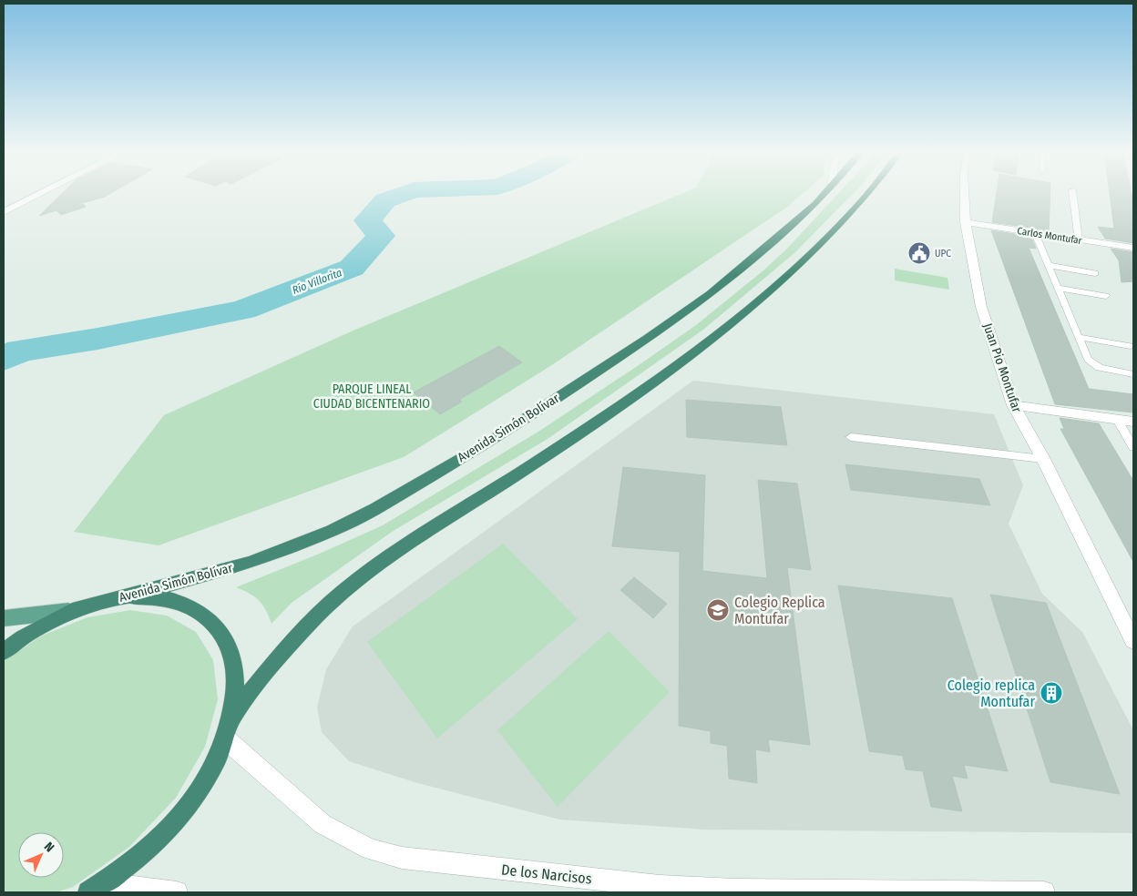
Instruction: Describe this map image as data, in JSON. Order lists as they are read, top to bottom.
{
  "streets": {
    "highway": ["Avenida Simón Bolívar"],
    "street": ["Carlos Montufar", "Juan Pio Montufar", "De los Narcisos"]
  },
  "crossings": [
    ["Carlos Montufar", "Juan Pio Montufar"],
    ["Avenida Simón Bolívar", "De los Narcisos"]
  ],
  "water": ["Río Villorita"],
  "parks": ["PARQUE LINEAL CIUDAD BICENTENARIO"],
  "places": {
    "public building": ["UPC"],
    "school or university": ["Colegio Replica Montufar"],
    "building": ["Colegio replica Montufar"]
  },
  "north": "top right"
}
